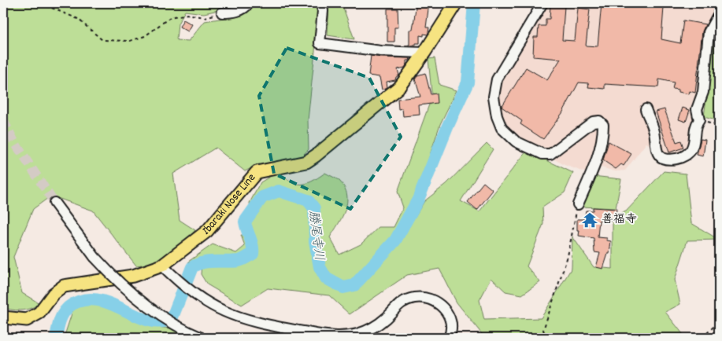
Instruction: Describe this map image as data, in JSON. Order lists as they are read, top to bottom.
{
  "streets": {
    "main road": ["Ibaraki Nose Line"]
  },
  "water": ["勝尾寺川"],
  "places": {
    "temple": ["善福寺"]
  }
}
